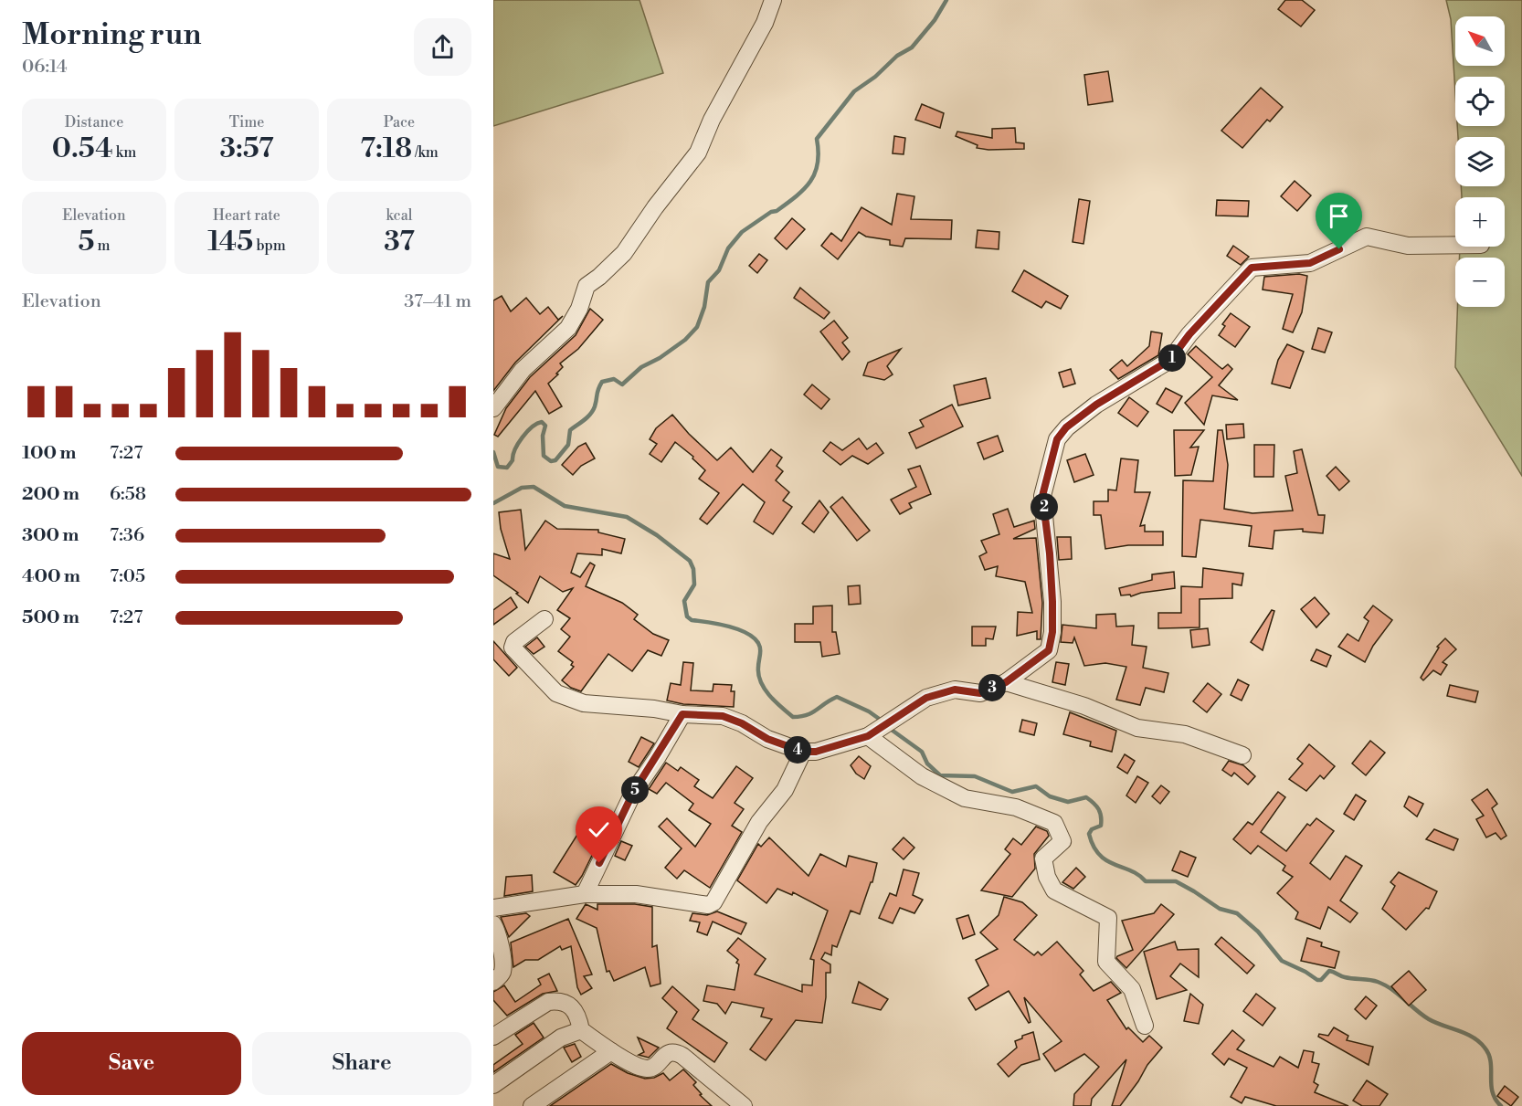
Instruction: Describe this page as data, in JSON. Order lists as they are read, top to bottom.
{
  "north": "top left",
  "page": {
    "heading": ["Morning run", "06:14"],
    "map_buttons": ["+", "−"],
    "stats": [
      ["Distance", "0.54 km"],
      ["Time", "3:57"],
      ["Pace", "7:18 /km"],
      ["Elevation", "5 m"],
      ["Heart rate", "145 bpm"],
      ["kcal", "37"]
    ],
    "chart": ["Elevation", "37–41 m"],
    "pins": [
      "1",
      "2",
      "3",
      "4",
      "5"
    ],
    "list": [
      {
        "name": "100 m",
        "note": "7:27"
      },
      {
        "name": "200 m",
        "note": "6:58"
      },
      {
        "name": "300 m",
        "note": "7:36"
      },
      {
        "name": "400 m",
        "note": "7:05"
      },
      {
        "name": "500 m",
        "note": "7:27"
      }
    ],
    "buttons": ["Save", "Share"]
  }
}
